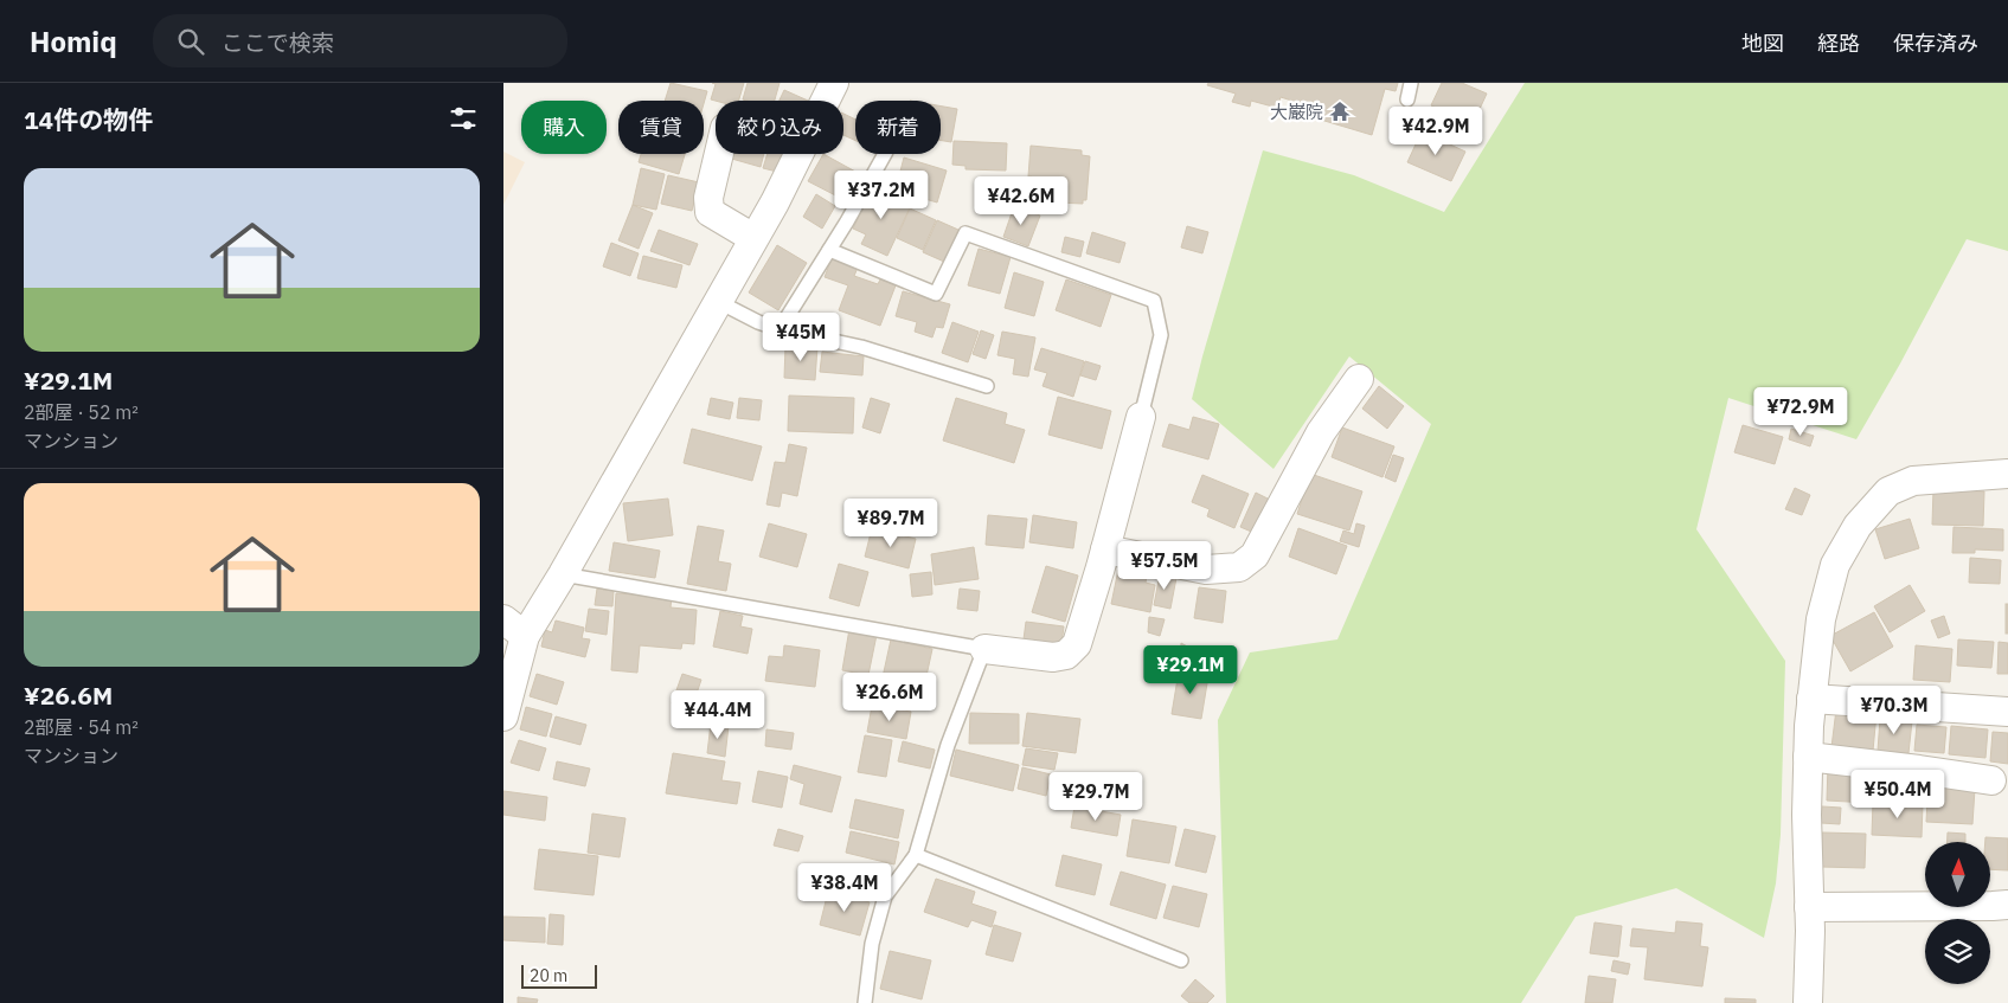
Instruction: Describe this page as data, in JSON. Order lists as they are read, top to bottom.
{
  "places": {
    "temple": ["大巌院"]
  },
  "scale_bar": "20 m",
  "north": "top",
  "page": {
    "header": "Homiq",
    "search": "ここで検索",
    "nav": ["地図", "経路", "保存済み"],
    "heading": "14件の物件",
    "chip": [
      "購入",
      "賃貸",
      "絞り込み",
      "新着"
    ],
    "price": [
      "¥42.9M",
      "¥37.2M",
      "¥42.6M",
      "¥45M",
      "¥72.9M",
      "¥89.7M",
      "¥57.5M",
      "¥29.1M",
      "¥26.6M",
      "¥70.3M",
      "¥44.4M",
      "¥50.4M",
      "¥29.7M",
      "¥38.4M"
    ],
    "list": [
      {
        "name": "¥29.1M",
        "note": "2部屋 · 52 m² · マンション"
      },
      {
        "name": "¥26.6M",
        "note": "2部屋 · 54 m² · マンション"
      }
    ],
    "scale": "20 m"
  }
}
